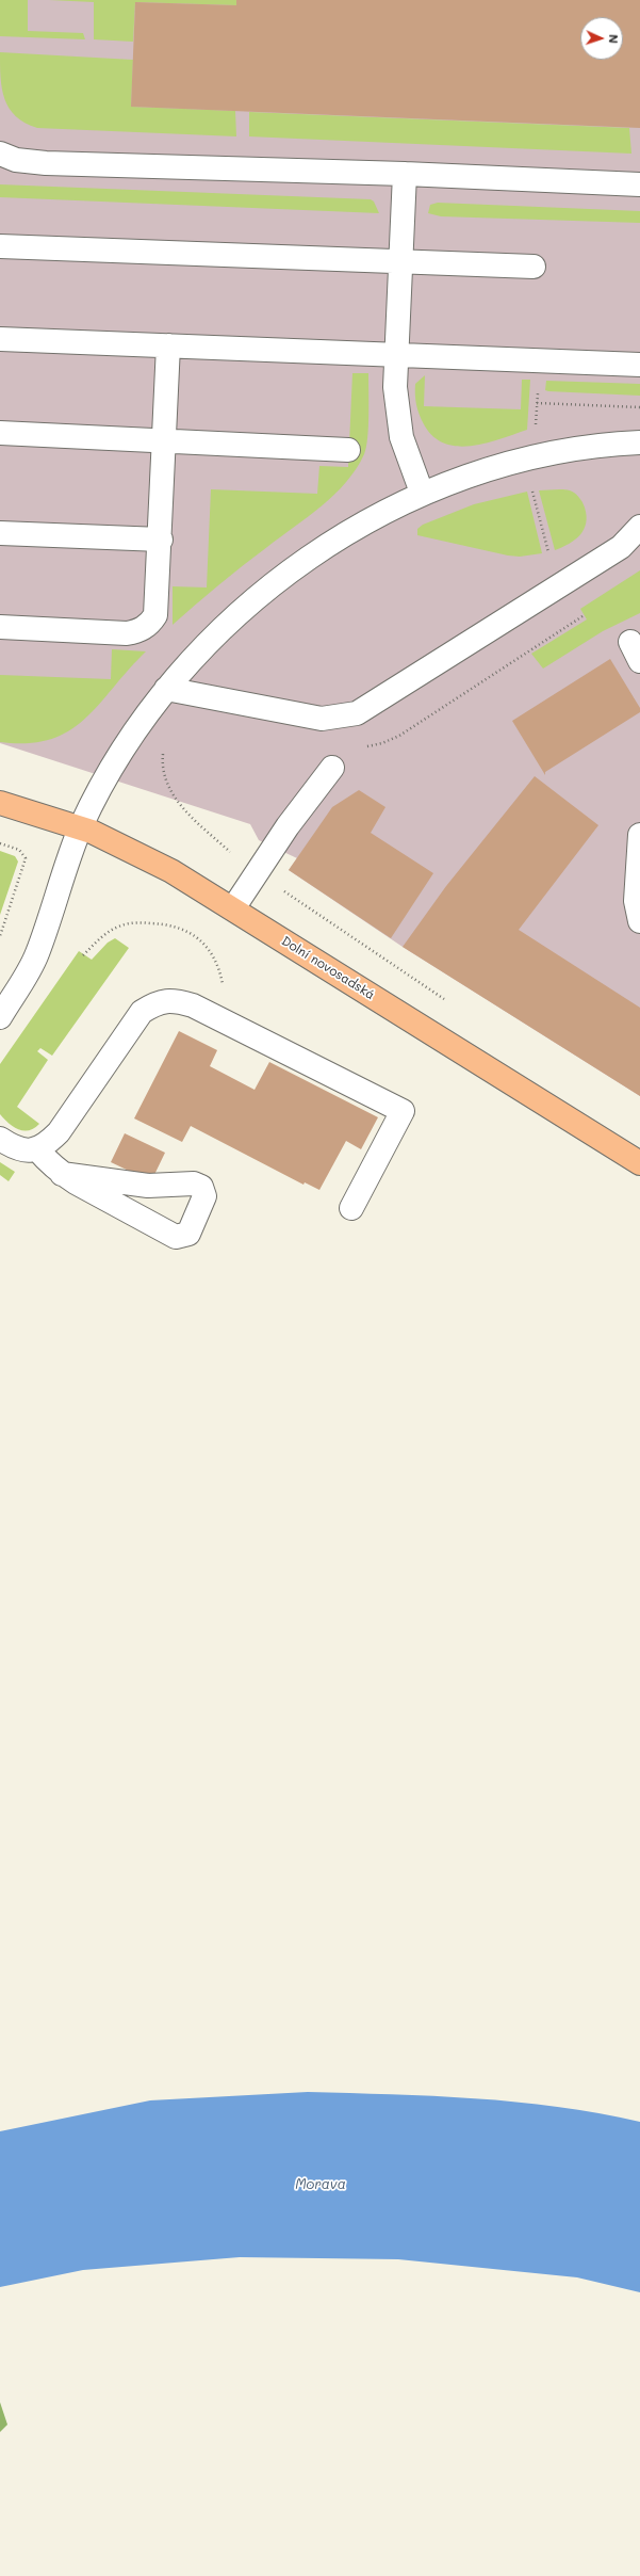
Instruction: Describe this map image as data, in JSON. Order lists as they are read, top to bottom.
{
  "streets": {
    "main road": ["Dolní novosadská"]
  },
  "water": ["Morava"],
  "north": "right"
}
